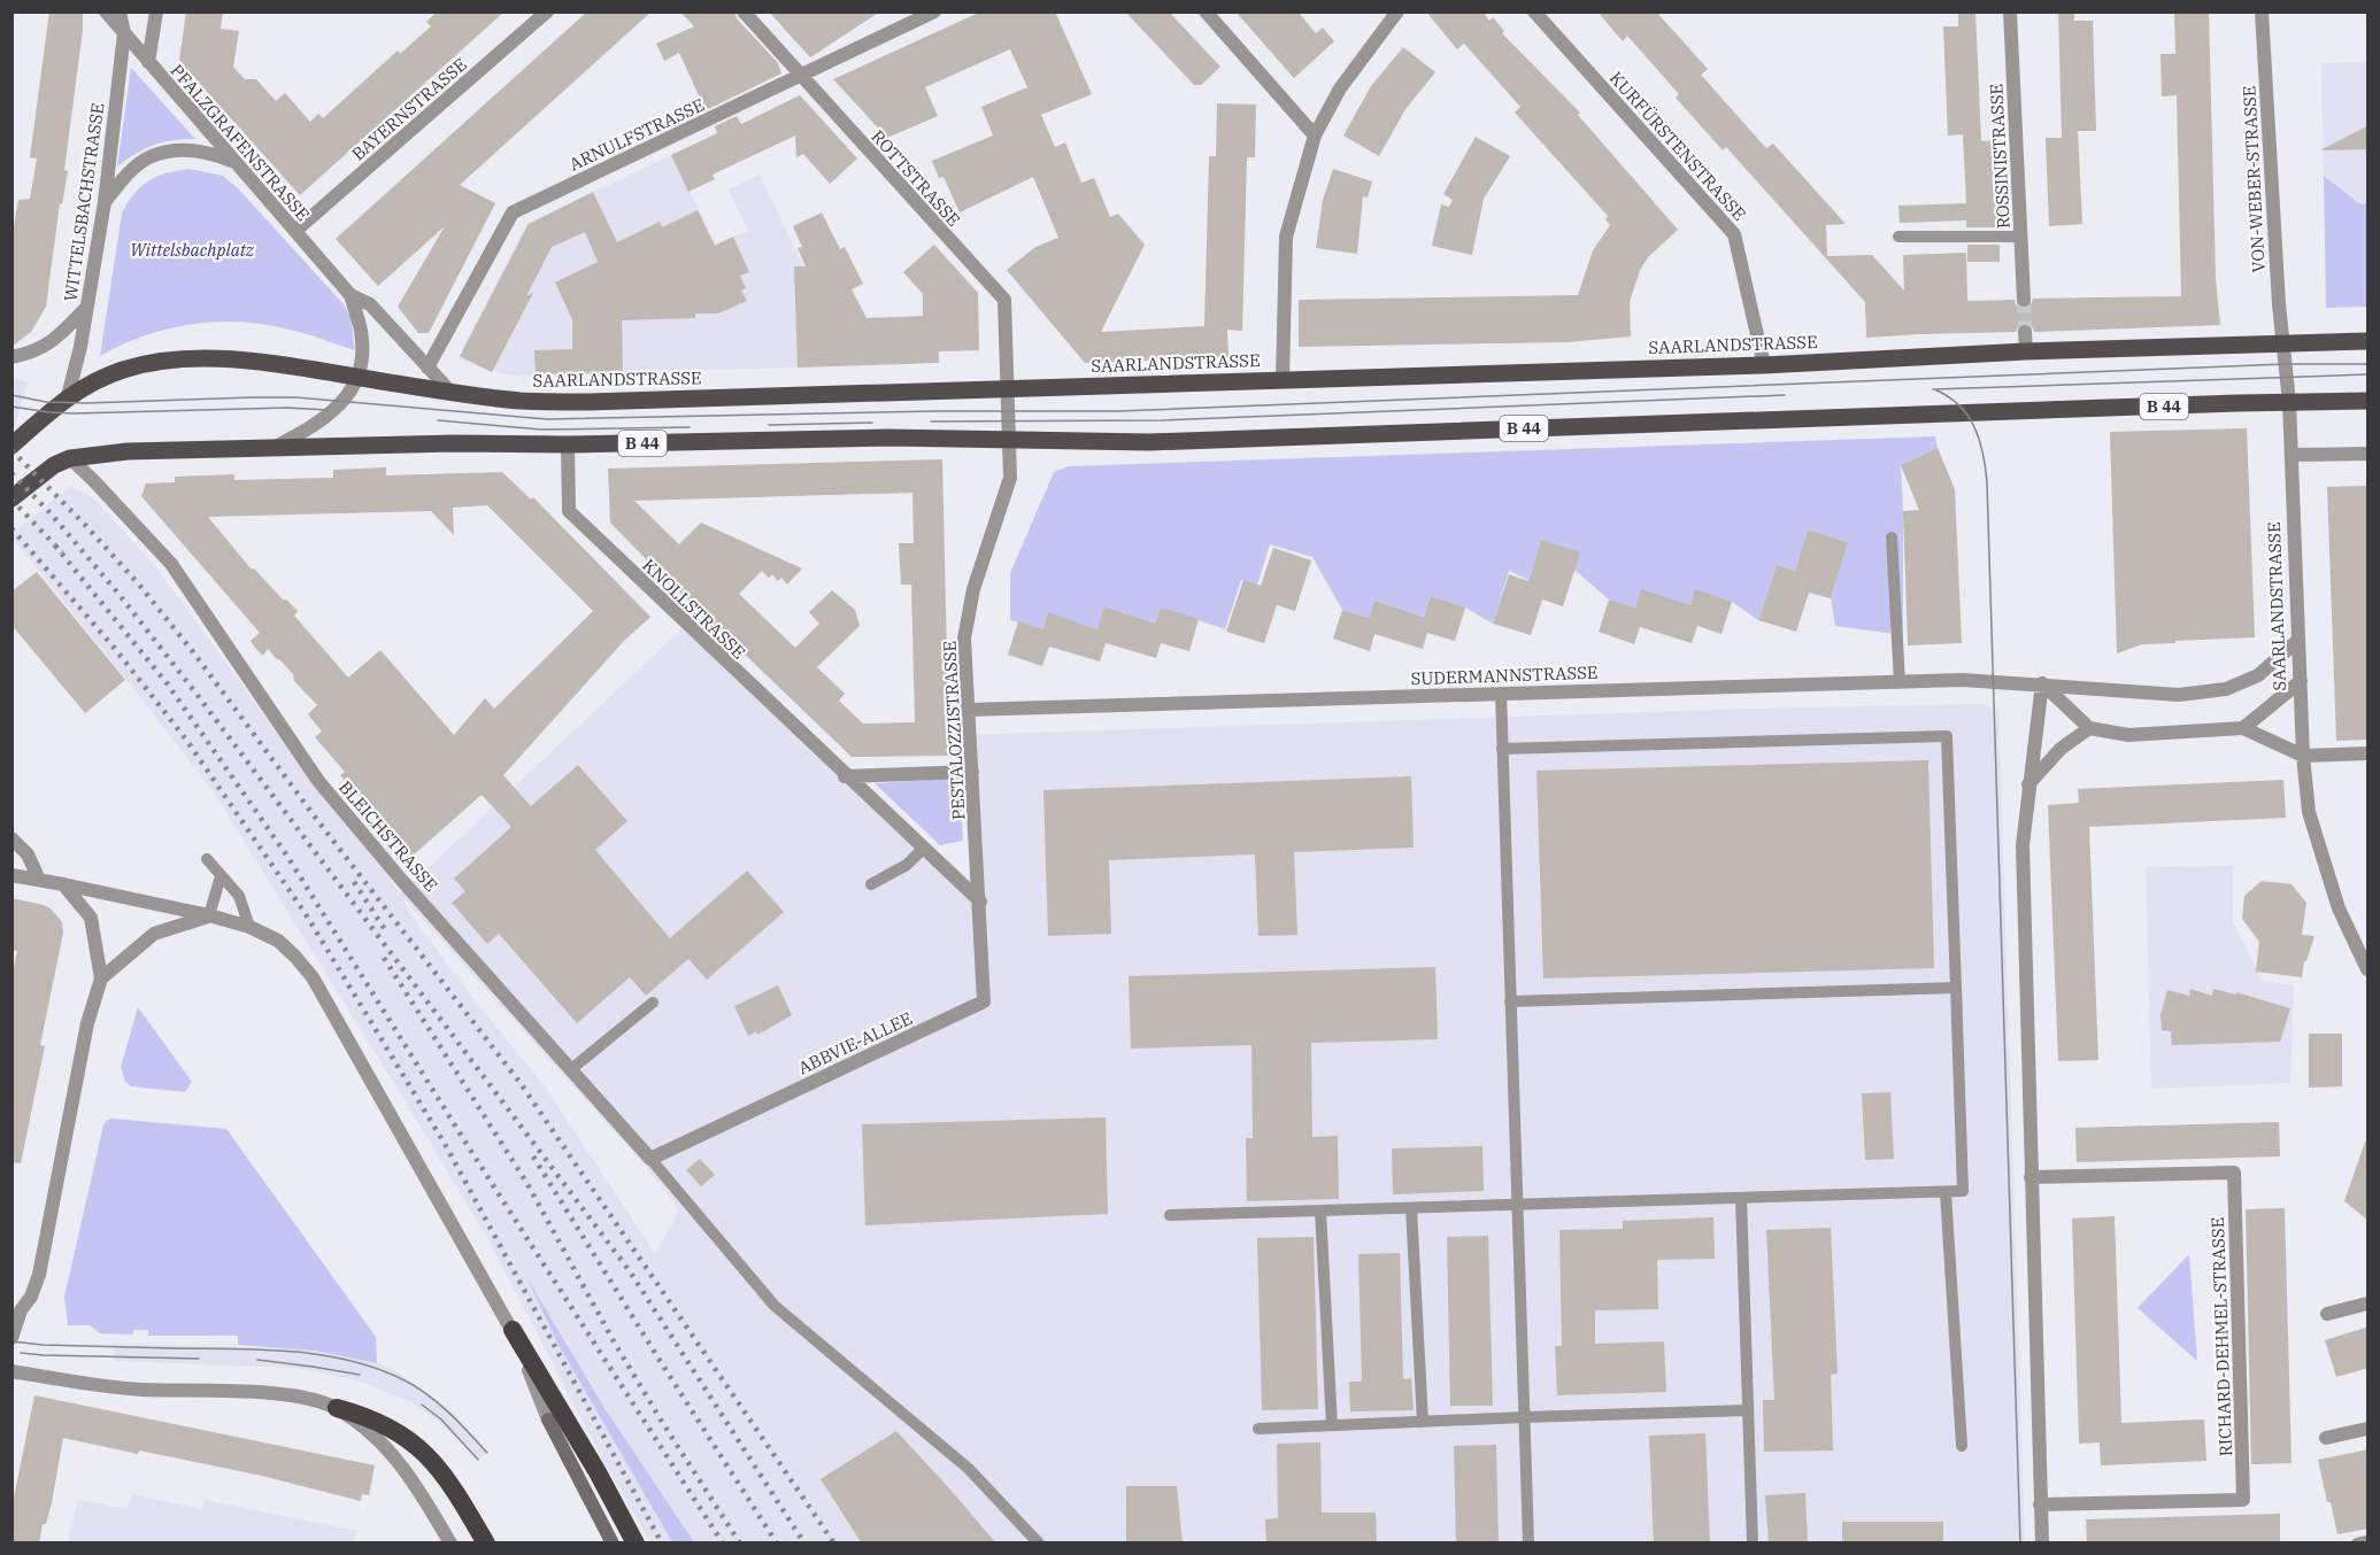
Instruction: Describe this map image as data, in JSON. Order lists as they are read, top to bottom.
{
  "streets": {
    "main road": ["SAARLANDSTRASSE", "B 44"],
    "street": [
      "BAYERNSTRASSE",
      "ARNULFSTRASSE",
      "PFALZGRAFENSTRASSE",
      "KURFÜRSTENSTRASSE",
      "ROSSINISTRASSE",
      "ROTTSTRASSE",
      "VON-WEBER-STRASSE",
      "WITTELSBACHSTRASSE",
      "KNOLLSTRASSE",
      "SUDERMANNSTRASSE",
      "PESTALOZZISTRASSE",
      "BLEICHSTRASSE",
      "ABBVIE-ALLEE",
      "RICHARD-DEHMEL-STRASSE"
    ]
  },
  "crossings": [
    ["BAYERNSTRASSE", "PFALZGRAFENSTRASSE"],
    ["ARNULFSTRASSE", "PFALZGRAFENSTRASSE"],
    ["ARNULFSTRASSE", "ROTTSTRASSE"],
    ["PFALZGRAFENSTRASSE", "WITTELSBACHSTRASSE"],
    ["PFALZGRAFENSTRASSE", "SAARLANDSTRASSE"],
    ["KURFÜRSTENSTRASSE", "SAARLANDSTRASSE"],
    ["ROTTSTRASSE", "SAARLANDSTRASSE"],
    ["ROTTSTRASSE", "B 44"],
    ["ROTTSTRASSE", "PESTALOZZISTRASSE"],
    ["VON-WEBER-STRASSE", "SAARLANDSTRASSE"],
    ["VON-WEBER-STRASSE", "B 44"],
    ["WITTELSBACHSTRASSE", "SAARLANDSTRASSE"],
    ["SAARLANDSTRASSE", "B 44"],
    ["SAARLANDSTRASSE", "SUDERMANNSTRASSE"],
    ["B 44", "KNOLLSTRASSE"],
    ["B 44", "PESTALOZZISTRASSE"],
    ["B 44", "BLEICHSTRASSE"],
    ["KNOLLSTRASSE", "PESTALOZZISTRASSE"],
    ["KNOLLSTRASSE", "ABBVIE-ALLEE"],
    ["SUDERMANNSTRASSE", "PESTALOZZISTRASSE"],
    ["PESTALOZZISTRASSE", "ABBVIE-ALLEE"],
    ["BLEICHSTRASSE", "ABBVIE-ALLEE"]
  ],
  "parks": ["Wittelsbachplatz"]
}
